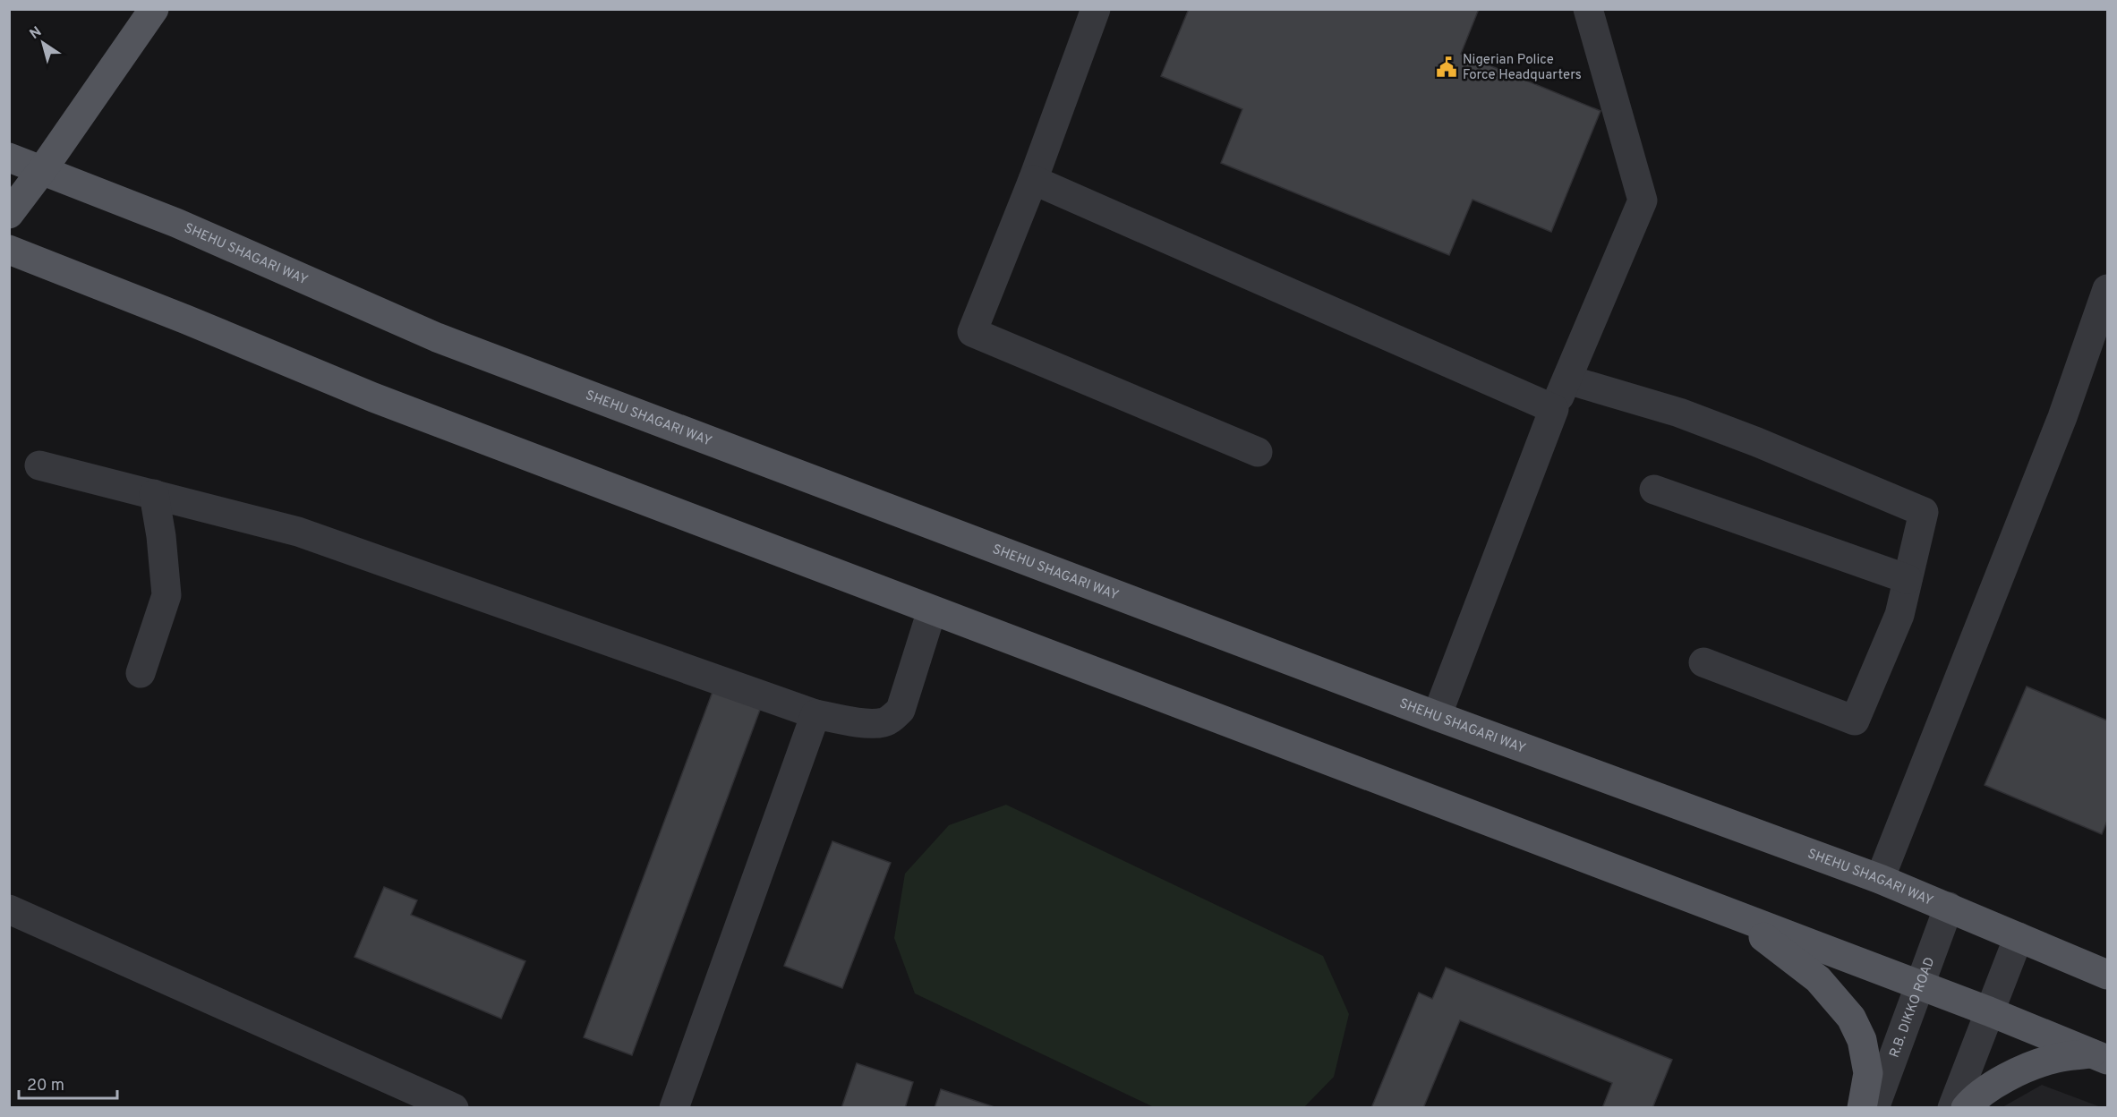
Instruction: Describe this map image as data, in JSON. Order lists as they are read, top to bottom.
{
  "streets": {
    "main road": ["SHEHU SHAGARI WAY"],
    "street": ["R.B. DIKKO ROAD"]
  },
  "crossings": [
    ["SHEHU SHAGARI WAY", "R.B. DIKKO ROAD"]
  ],
  "places": {
    "public building": ["Nigerian Police Force Headquarters"]
  },
  "scale_bar": "20 m",
  "north": "top left"
}
